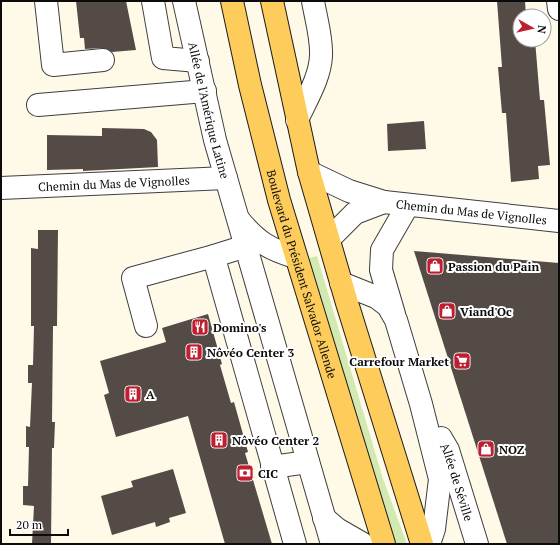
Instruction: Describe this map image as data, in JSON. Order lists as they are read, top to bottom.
{
  "streets": {
    "main road": ["Boulevard du Président Salvador Allende"],
    "street": ["Allée de l'Amérique Latine", "Chemin du Mas de Vignolles", "Allée de Séville"]
  },
  "crossings": [
    ["Allée de l'Amérique Latine", "Chemin du Mas de Vignolles"],
    ["Allée de l'Amérique Latine", "Boulevard du Président Salvador Allende"],
    ["Chemin du Mas de Vignolles", "Allée de Séville"]
  ],
  "places": {
    "shop": ["Passion du Pain", "Viand'Oc", "NOZ"],
    "restaurant": ["Domino's"],
    "building": ["Nôvéo Center 3", "A", "Nôvéo Center 2"],
    "supermarket": ["Carrefour Market"],
    "bank": ["CIC"]
  },
  "scale_bar": "20 m",
  "north": "right"
}
